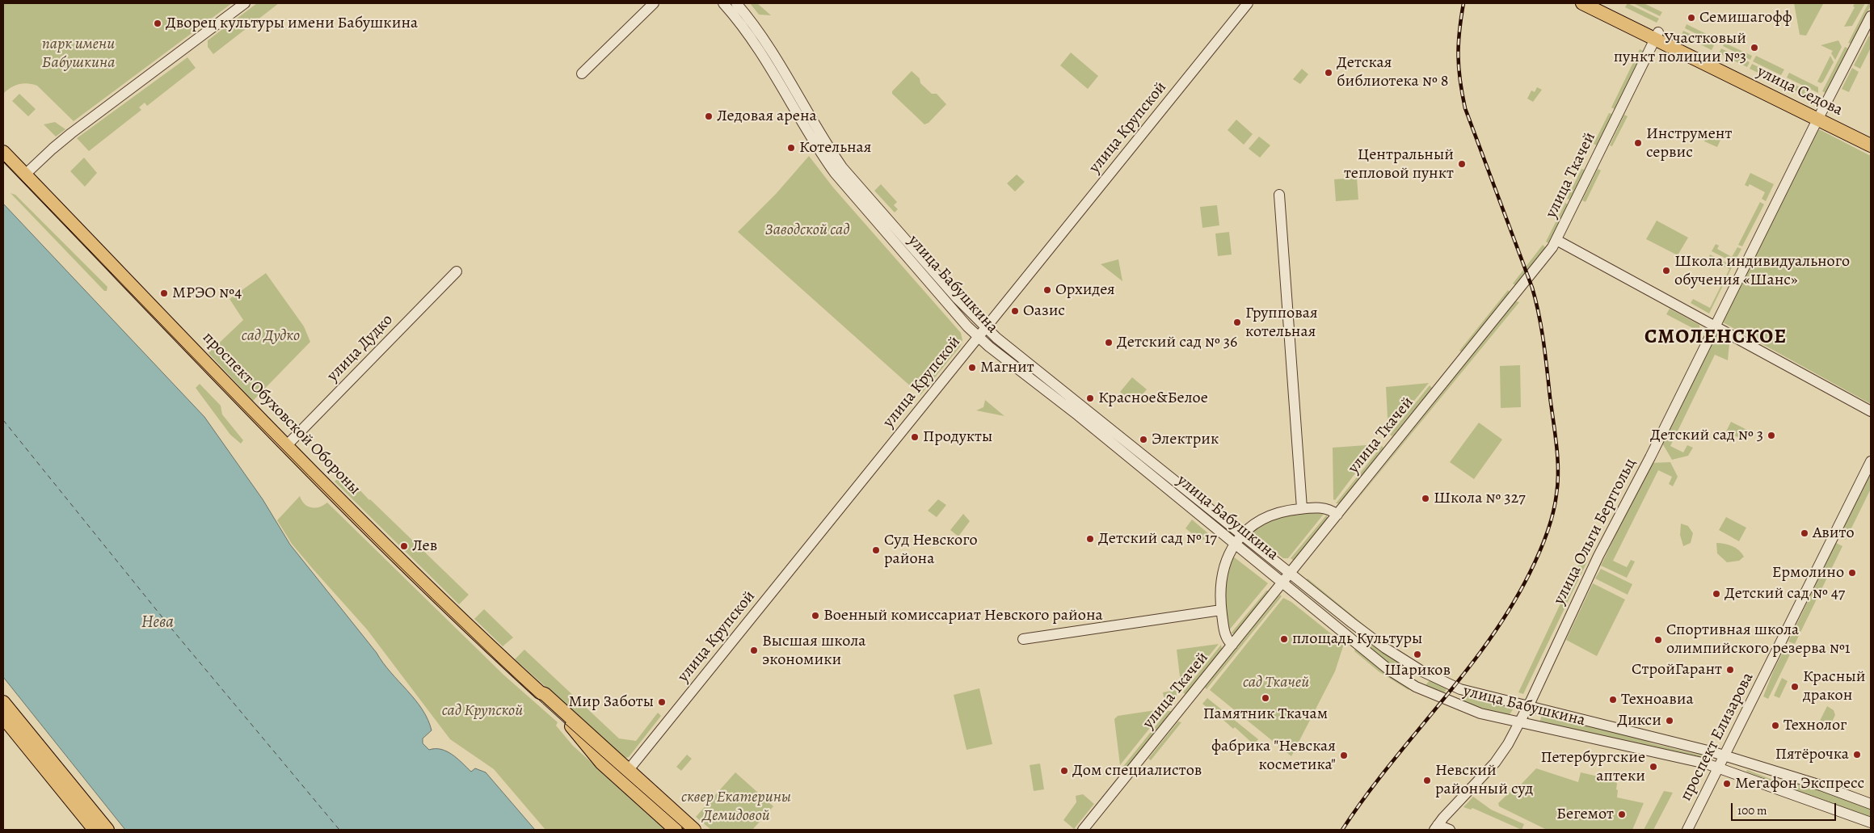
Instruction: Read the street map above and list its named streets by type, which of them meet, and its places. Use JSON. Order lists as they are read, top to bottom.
{
  "streets": {
    "main road": ["улица Седова", "проспект Обуховской Обороны"],
    "street": [
      "улица Крупской",
      "улица Ткачей",
      "улица Бабушкина",
      "улица Дудко",
      "улица Ольги Берггольц",
      "проспект Елизарова"
    ]
  },
  "crossings": [
    ["улица Седова", "улица Ткачей"],
    ["улица Седова", "улица Ольги Берггольц"],
    ["улица Крупской", "улица Бабушкина"],
    ["улица Крупской", "проспект Обуховской Обороны"],
    ["улица Ткачей", "улица Бабушкина"],
    ["улица Бабушкина", "улица Ольги Берггольц"],
    ["улица Бабушкина", "проспект Елизарова"],
    ["улица Дудко", "проспект Обуховской Обороны"]
  ],
  "districts": ["СМОЛЕНСКОЕ"],
  "water": ["Нева"],
  "parks": [
    "парк имени Бабушкина",
    "Заводской сад",
    "сад Дудко",
    "сад Ткачей",
    "сад Крупской",
    "сквер Екатерины Демидовой"
  ],
  "places": [
    "Семишагофф",
    "Дворец культуры имени Бабушкина",
    "Участковый пункт полиции №3",
    "Детская библиотека № 8",
    "Ледовая арена",
    "Инструмент сервис",
    "Котельная",
    "Центральный тепловой пункт",
    "Школа индивидуального обучения «Шанс»",
    "Орхидея",
    "МРЭО №4",
    "Оазис",
    "Групповая котельная",
    "Детский сад № 36",
    "Магнит",
    "Красное&Белое",
    "Детский сад № 3",
    "Продукты",
    "Электрик",
    "Школа № 327",
    "Авито",
    "Детский сад № 17",
    "Лев",
    "Суд Невского района",
    "Ермолино",
    "Детский сад № 47",
    "Военный комиссариат Невского района",
    "площадь Культуры",
    "Спортивная школа олимпийского резерва №1",
    "Высшая школа экономики",
    "Шариков",
    "СтройГарант",
    "Красный дракон",
    "Памятник Ткачам",
    "Техноавиа",
    "Мир Заботы",
    "Дикси",
    "Технолог",
    "Пятёрочка",
    "фабрика \"Невская косметика\"",
    "Петербургские аптеки",
    "Дом специалистов",
    "Невский районный суд",
    "Мегафон Экспресс",
    "Бегемот"
  ],
  "scale_bar": "100 m"
}
